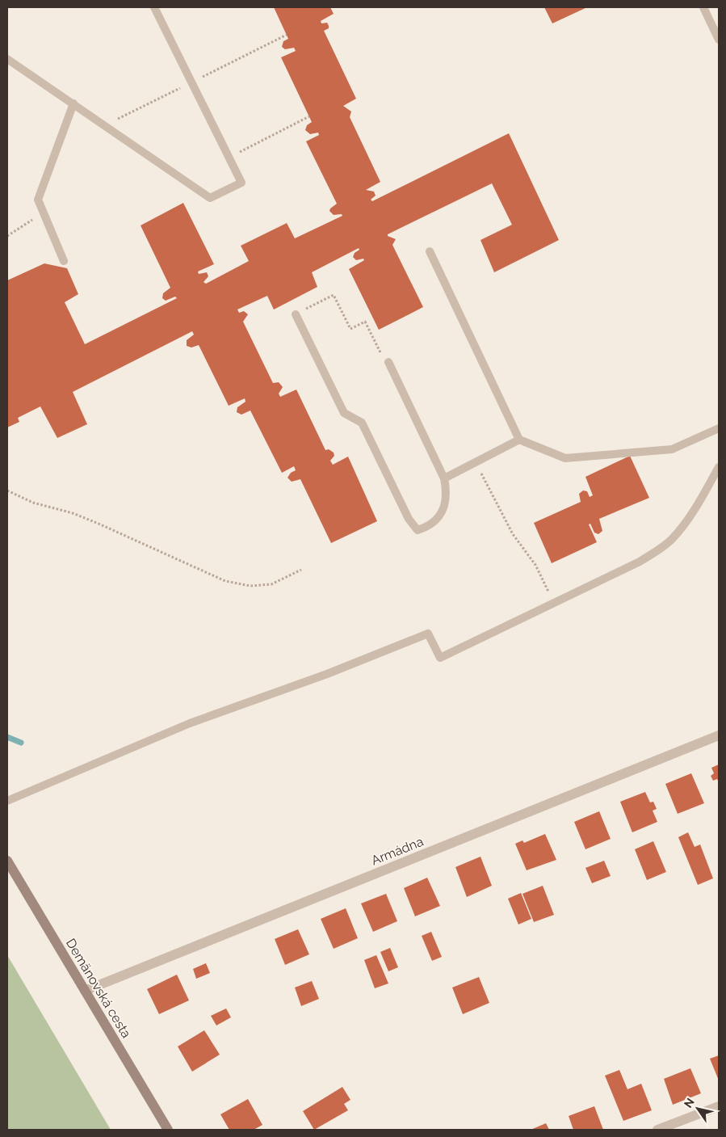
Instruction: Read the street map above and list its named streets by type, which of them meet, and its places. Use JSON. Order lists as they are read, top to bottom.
{
  "streets": {
    "main road": ["Demänovská cesta"],
    "street": ["Armádna"]
  },
  "crossings": [
    ["Armádna", "Demänovská cesta"]
  ],
  "north": "top left"
}
